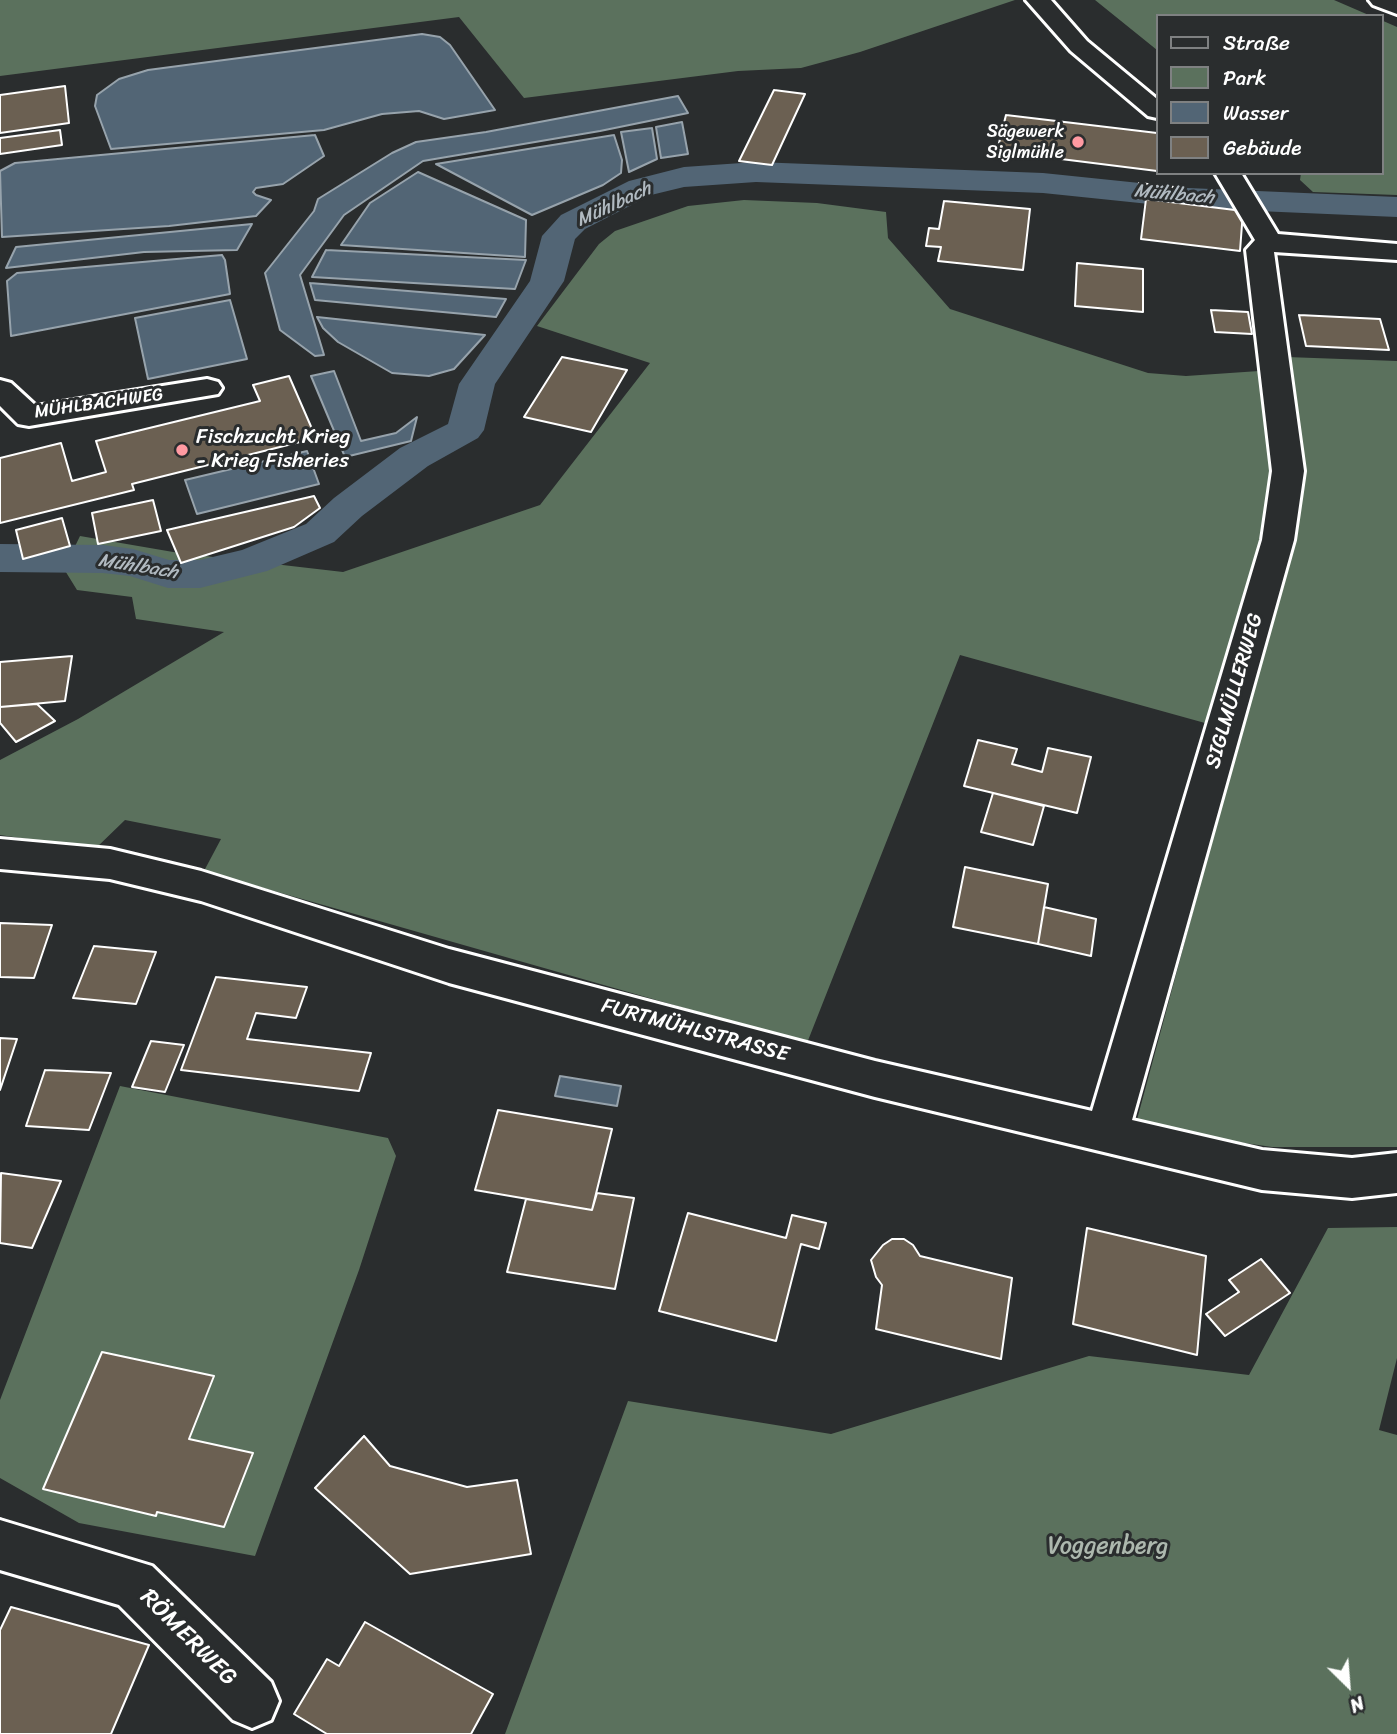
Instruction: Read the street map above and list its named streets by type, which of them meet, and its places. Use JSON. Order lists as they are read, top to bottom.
{
  "streets": {
    "street": [
      "MÜHLBACHWEG",
      "SIGLMÜLLERWEG",
      "FURTMÜHLSTRASSE",
      "RÖMERWEG"
    ]
  },
  "crossings": [
    ["SIGLMÜLLERWEG", "FURTMÜHLSTRASSE"]
  ],
  "water": ["Mühlbach"],
  "parks": ["Voggenberg"],
  "places": ["Sägewerk Siglmühle", "Fischzucht Krieg - Krieg Fisheries"],
  "legend": [
    "Straße",
    "Park",
    "Wasser",
    "Gebäude"
  ],
  "north": "bottom right"
}
